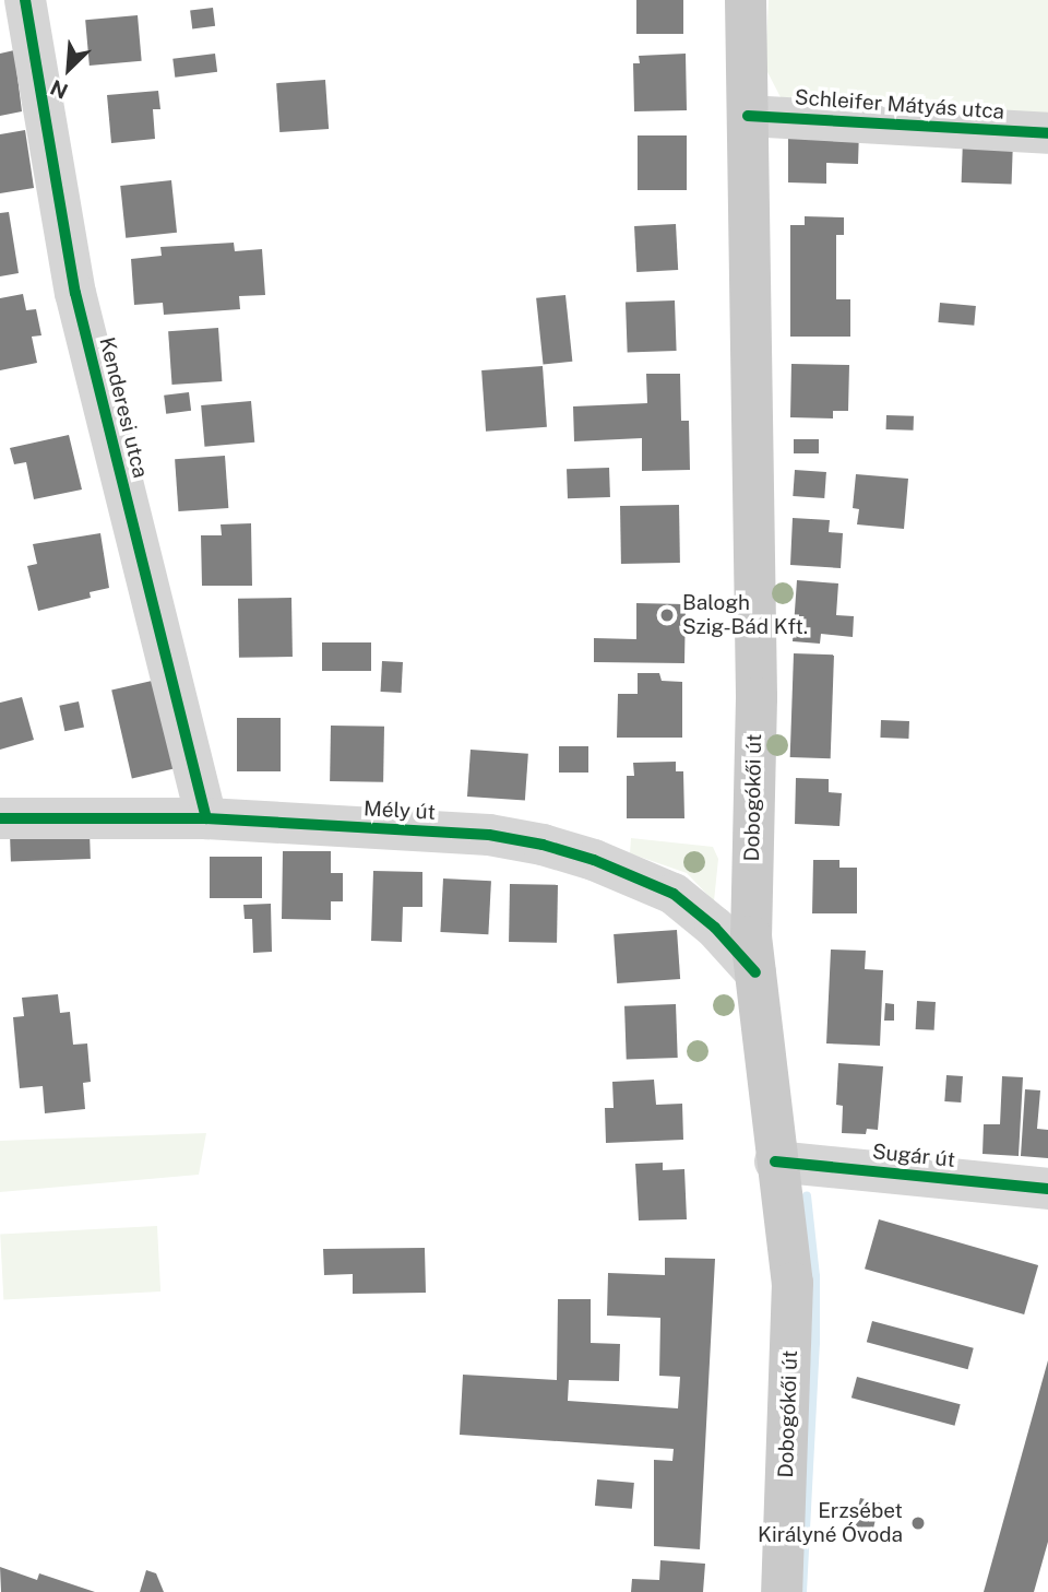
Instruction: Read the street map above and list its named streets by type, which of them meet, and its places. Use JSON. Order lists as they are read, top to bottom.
{
  "streets": {
    "main road": ["Dobogókői út"],
    "street": [
      "Schleifer Mátyás utca",
      "Kenderesi utca",
      "Mély út",
      "Sugár út"
    ]
  },
  "crossings": [
    ["Schleifer Mátyás utca", "Dobogókői út"],
    ["Kenderesi utca", "Mély út"],
    ["Dobogókői út", "Mély út"],
    ["Dobogókői út", "Sugár út"]
  ],
  "places": ["Balogh Szig-Bád Kft.", "Erzsébet Királyné Óvoda"],
  "north": "bottom left"
}
